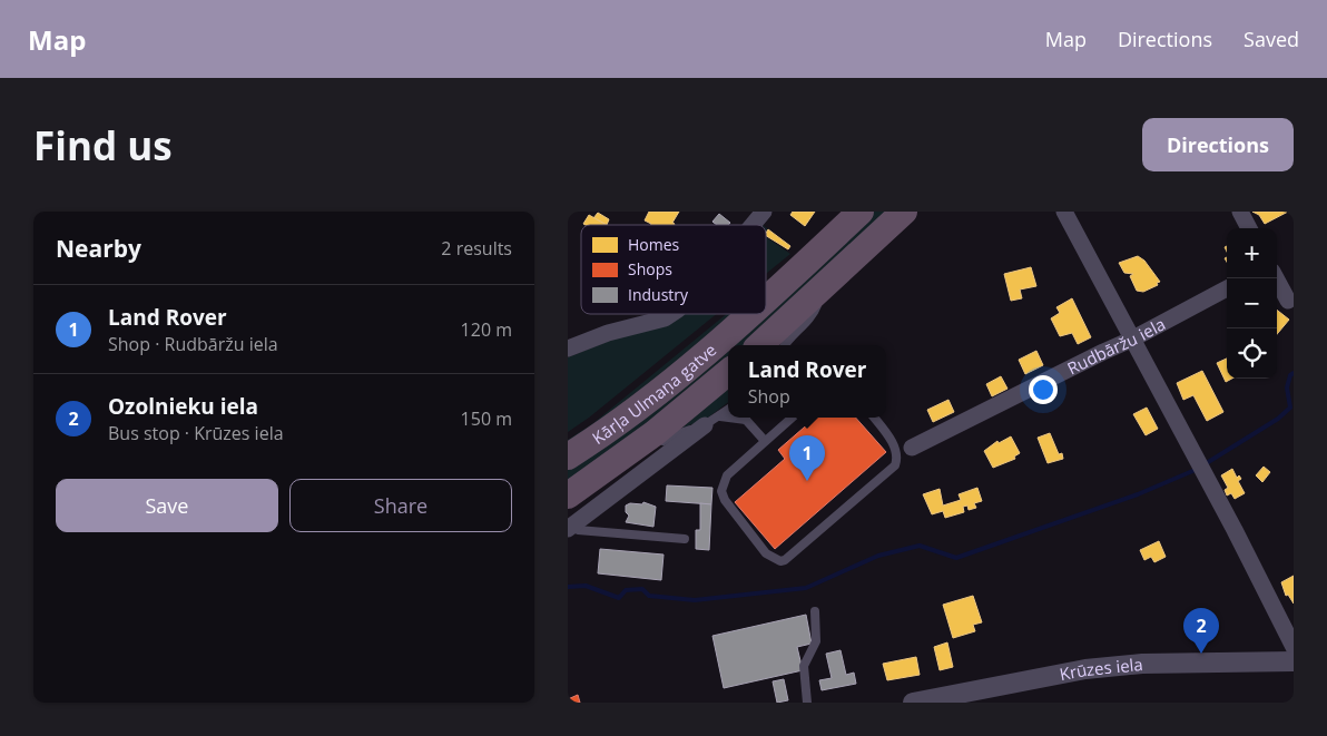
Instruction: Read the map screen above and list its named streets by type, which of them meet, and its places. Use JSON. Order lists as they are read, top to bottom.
{
  "streets": {
    "highway": ["Kārļa Ulmaņa gatve"],
    "street": ["Rudbāržu iela", "Krūzes iela"]
  },
  "legend": ["Homes", "Shops", "Industry"],
  "page": {
    "header": "Map",
    "nav": ["Map", "Directions", "Saved"],
    "buttons": [
      "Directions",
      ["Save", "Share"]
    ],
    "title": "Find us",
    "heading": ["Nearby", "2 results"],
    "map_buttons": ["+", "−"],
    "list": [
      {
        "mark": "1",
        "name": "Land Rover",
        "note": "Shop · Rudbāržu iela",
        "value": "120 m"
      },
      {
        "mark": "2",
        "name": "Ozolnieku iela",
        "note": "Bus stop · Krūzes iela",
        "value": "150 m"
      }
    ],
    "popup": ["Land Rover", "Shop"],
    "pins": ["1", "2"]
  }
}
